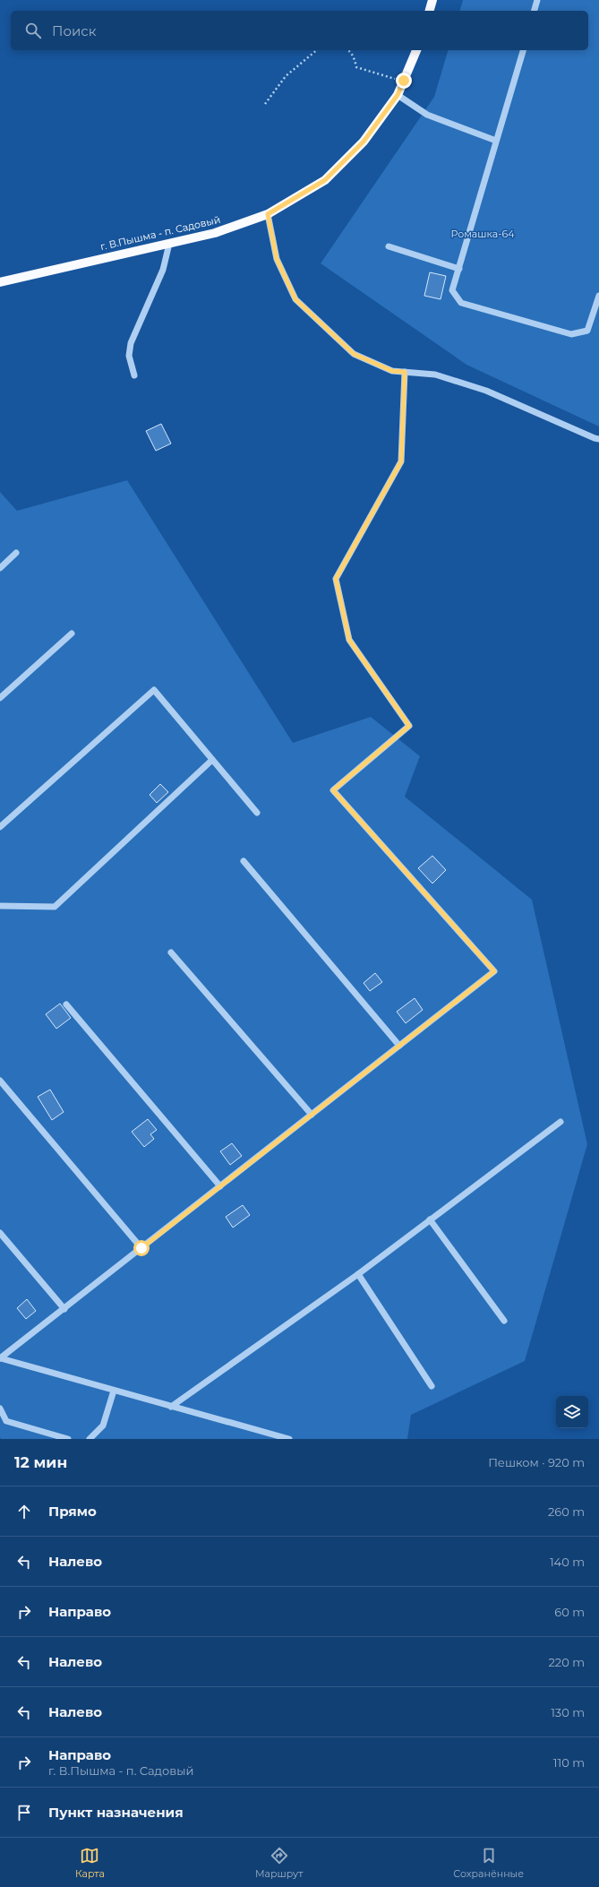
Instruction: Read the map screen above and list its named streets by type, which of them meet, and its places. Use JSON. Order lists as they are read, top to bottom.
{
  "streets": {
    "main road": ["г. В.Пышма - п. Садовый"]
  },
  "parks": ["Ромашка-64"],
  "page": {
    "search": "Поиск",
    "heading": ["12 мин", "Пешком · 920 m"],
    "list": [
      ["Прямо", "260 m"],
      ["Налево", "140 m"],
      ["Направо", "60 m"],
      ["Налево", "220 m"],
      ["Налево", "130 m"],
      ["Направо", "г. В.Пышма - п. Садовый", "110 m"],
      "Пункт назначения"
    ],
    "nav": ["Карта", "Маршрут", "Сохранённые"]
  }
}
